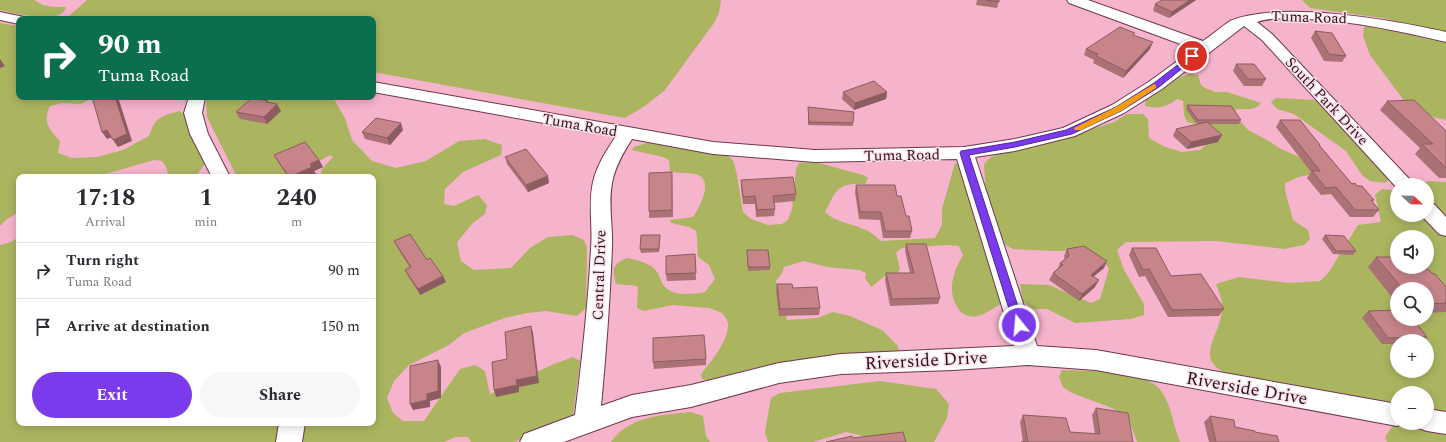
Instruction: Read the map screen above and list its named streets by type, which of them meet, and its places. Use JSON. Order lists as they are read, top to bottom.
{
  "streets": {
    "street": [
      "Tuma Road",
      "South Park Drive",
      "Central Drive",
      "Riverside Drive"
    ]
  },
  "crossings": [
    ["Tuma Road", "South Park Drive"],
    ["Tuma Road", "Central Drive"],
    ["Central Drive", "Riverside Drive"]
  ],
  "north": "right",
  "page": {
    "turn": ["90 m", "Tuma Road"],
    "eta": [
      "17:18",
      "Arrival",
      "1",
      "min",
      "240",
      "m"
    ],
    "map_buttons": ["+", "−"],
    "list": [
      {
        "name": "Turn right",
        "note": "Tuma Road",
        "value": "90 m"
      },
      {
        "name": "Arrive at destination",
        "value": "150 m"
      }
    ],
    "buttons": ["Exit", "Share"]
  }
}
